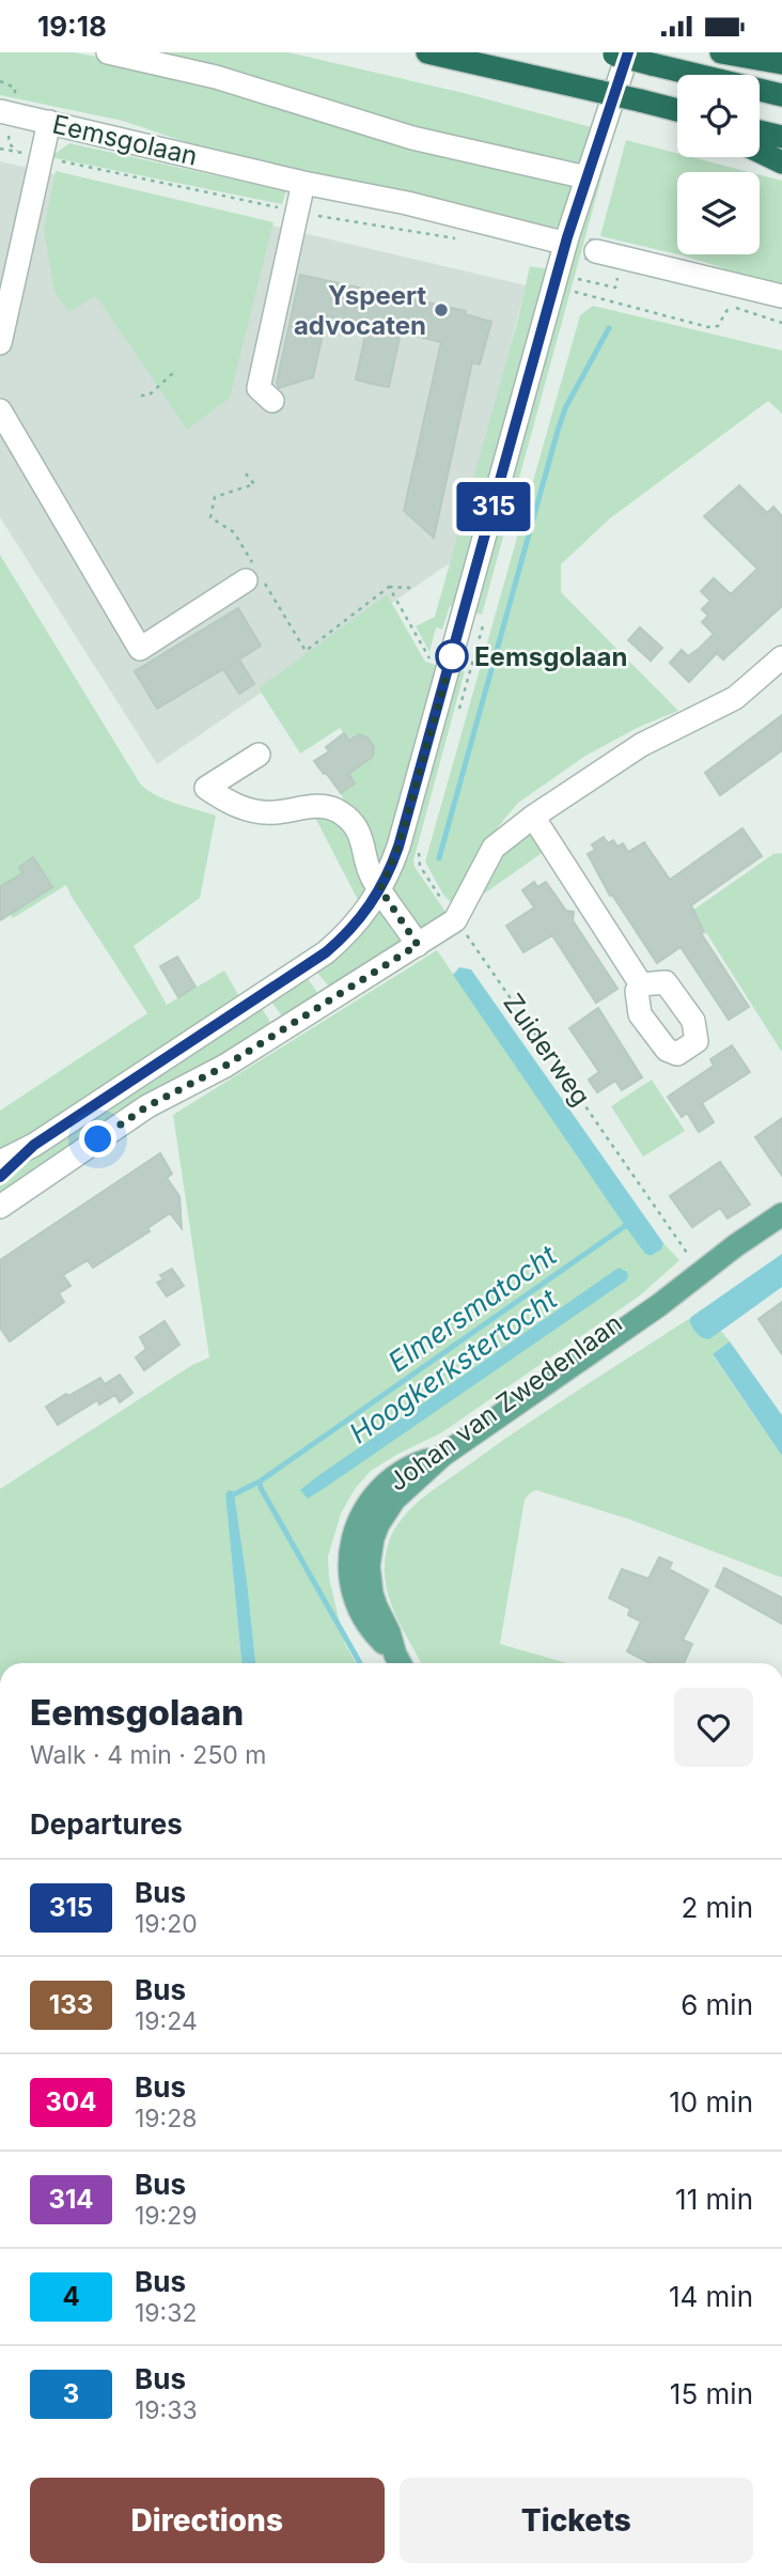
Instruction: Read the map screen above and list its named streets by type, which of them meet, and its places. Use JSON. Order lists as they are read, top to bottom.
{
  "streets": {
    "main road": ["Johan van Zwedenlaan"],
    "street": ["Eemsgolaan"],
    "path": ["Zuiderweg"]
  },
  "crossings": [
    ["Zuiderweg", "Johan van Zwedenlaan"]
  ],
  "water": ["Elmersmatocht", "Hoogkerkstertocht"],
  "places": ["Yspeert advocaten", "Eemsgolaan"],
  "lines": ["bus line 315"],
  "page": {
    "status": "19:18",
    "on_map": "315",
    "heading": [
      ["Eemsgolaan", "Walk · 4 min · 250 m"],
      "Departures"
    ],
    "list": [
      {
        "mark": "315",
        "name": "Bus",
        "note": "19:20",
        "value": "2 min"
      },
      {
        "mark": "133",
        "name": "Bus",
        "note": "19:24",
        "value": "6 min"
      },
      {
        "mark": "304",
        "name": "Bus",
        "note": "19:28",
        "value": "10 min"
      },
      {
        "mark": "314",
        "name": "Bus",
        "note": "19:29",
        "value": "11 min"
      },
      {
        "mark": "4",
        "name": "Bus",
        "note": "19:32",
        "value": "14 min"
      },
      {
        "mark": "3",
        "name": "Bus",
        "note": "19:33",
        "value": "15 min"
      }
    ],
    "buttons": ["Directions", "Tickets"]
  }
}
